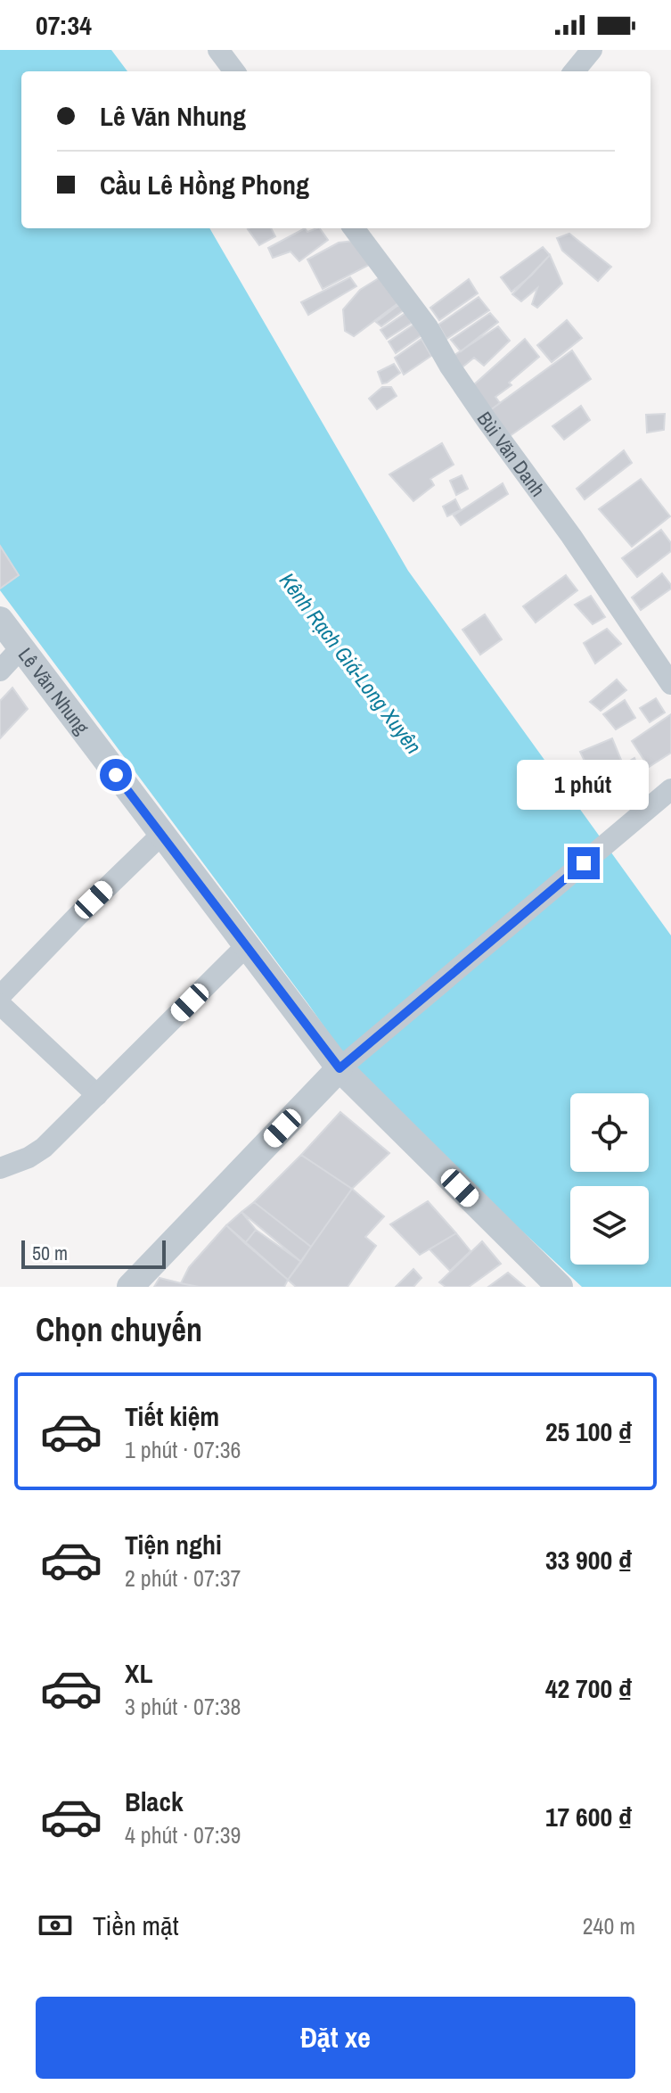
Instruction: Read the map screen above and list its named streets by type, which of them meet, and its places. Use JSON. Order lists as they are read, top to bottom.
{
  "streets": {
    "street": ["Bùi Văn Danh", "Lê Văn Nhung"]
  },
  "water": ["Kênh Rạch Giá-Long Xuyên"],
  "scale_bar": "50 m",
  "page": {
    "status": "07:34",
    "banner": ["Lê Văn Nhung", "Cầu Lê Hồng Phong"],
    "bubble": "1 phút",
    "scale": "50 m",
    "heading": "Chọn chuyến",
    "list": [
      {
        "name": "Tiết kiệm",
        "note": "1 phút · 07:36",
        "value": "25 100 ₫"
      },
      {
        "name": "Tiện nghi",
        "note": "2 phút · 07:37",
        "value": "33 900 ₫"
      },
      {
        "name": "XL",
        "note": "3 phút · 07:38",
        "value": "42 700 ₫"
      },
      {
        "name": "Black",
        "note": "4 phút · 07:39",
        "value": "17 600 ₫"
      }
    ],
    "pay": ["Tiền mặt", "240 m"],
    "buttons": "Đặt xe"
  }
}
